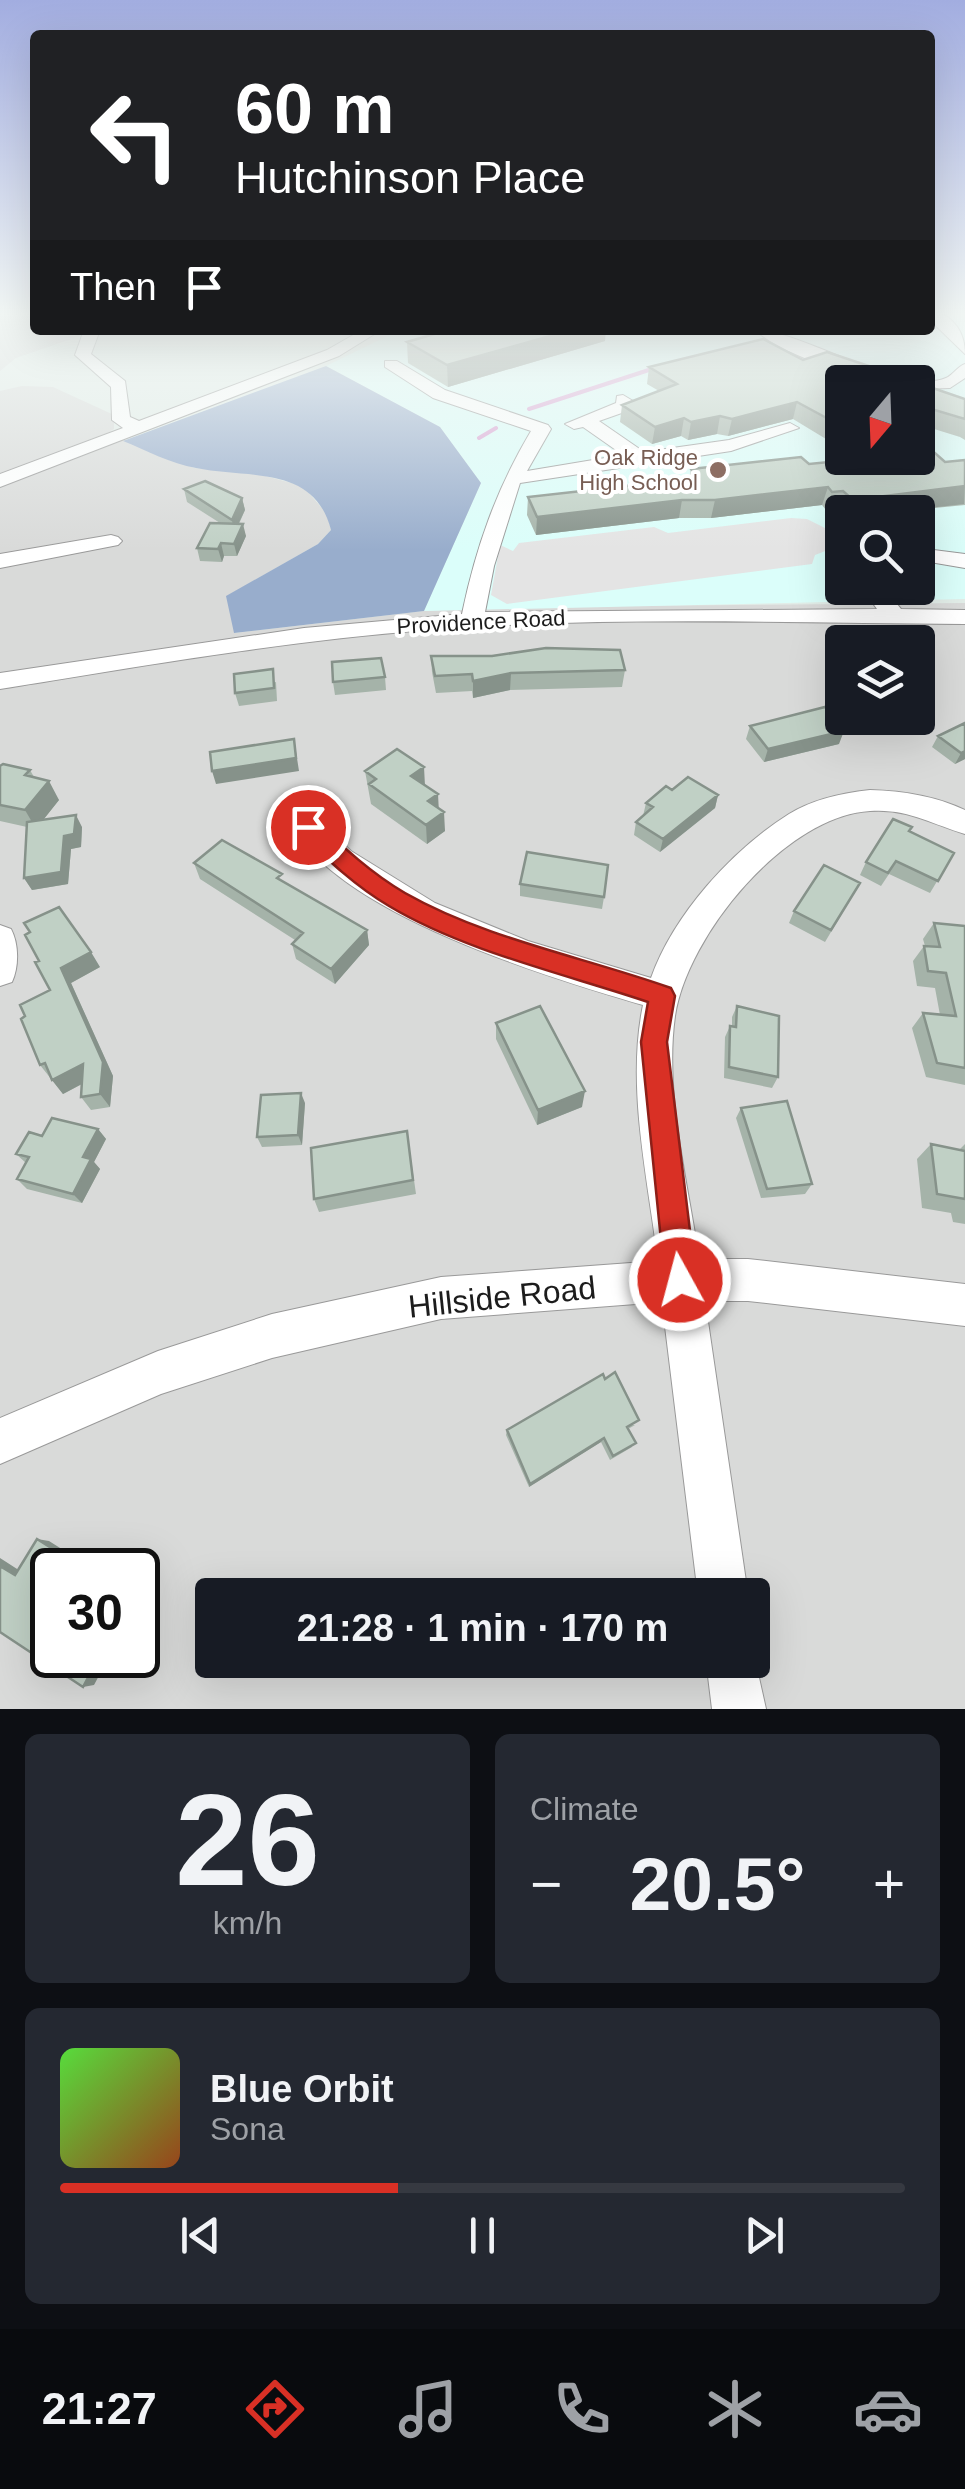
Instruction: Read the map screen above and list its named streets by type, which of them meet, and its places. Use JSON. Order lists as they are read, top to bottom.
{
  "streets": {
    "street": ["Providence Road", "Hillside Road"]
  },
  "places": ["Oak Ridge High School"],
  "north": "bottom",
  "page": {
    "turn": ["60 m", "Hutchinson Place"],
    "then": "Then",
    "limit": "30",
    "trip": "21:28 · 1 min · 170 m",
    "tile": [
      ["26", "km/h"],
      "Climate"
    ],
    "heat": ["−", "20.5°", "+"],
    "song": ["Blue Orbit", "Sona"],
    "tabs": "21:27"
  }
}
